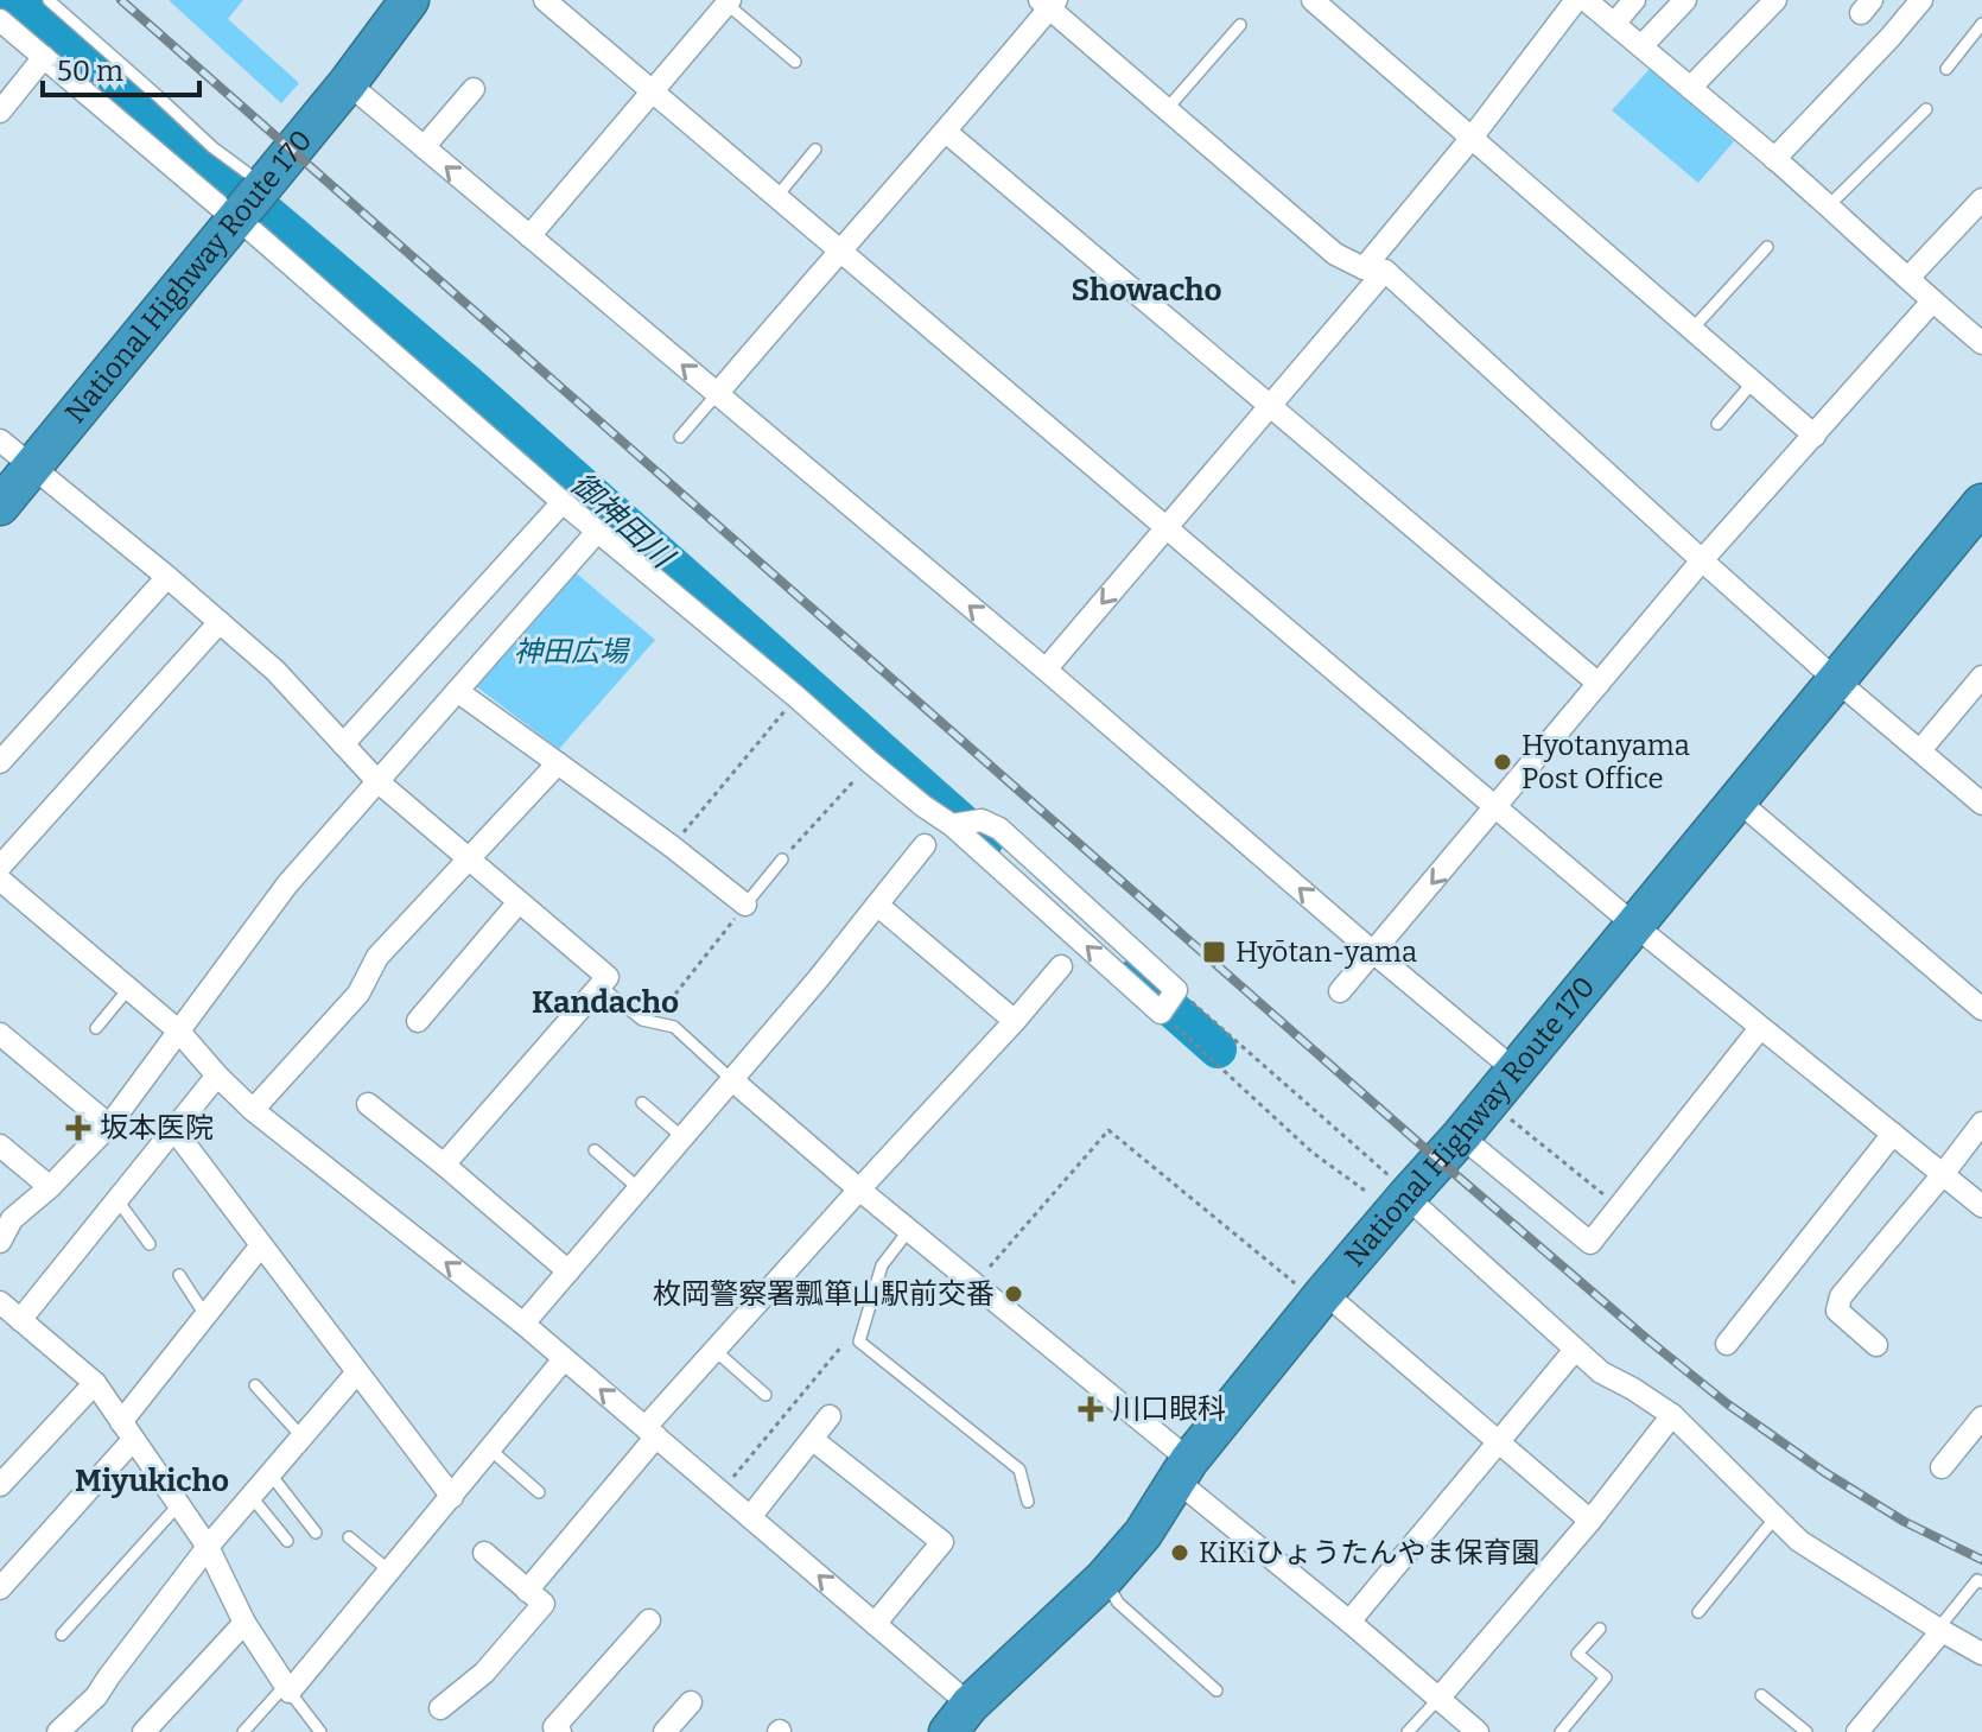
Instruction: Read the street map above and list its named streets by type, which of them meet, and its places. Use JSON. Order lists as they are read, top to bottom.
{
  "streets": {
    "highway": ["National Highway Route 170"]
  },
  "districts": ["Showacho", "Kandacho", "Miyukicho"],
  "water": ["御神田川"],
  "parks": ["神田広場"],
  "places": {
    "other": ["Hyotanyama Post Office", "枚岡警察署瓢箪山駅前交番", "KiKiひょうたんやま保育園"],
    "transit": ["Hyōtan-yama"],
    "health": ["坂本医院", "川口眼科"]
  },
  "scale_bar": "50 m"
}
